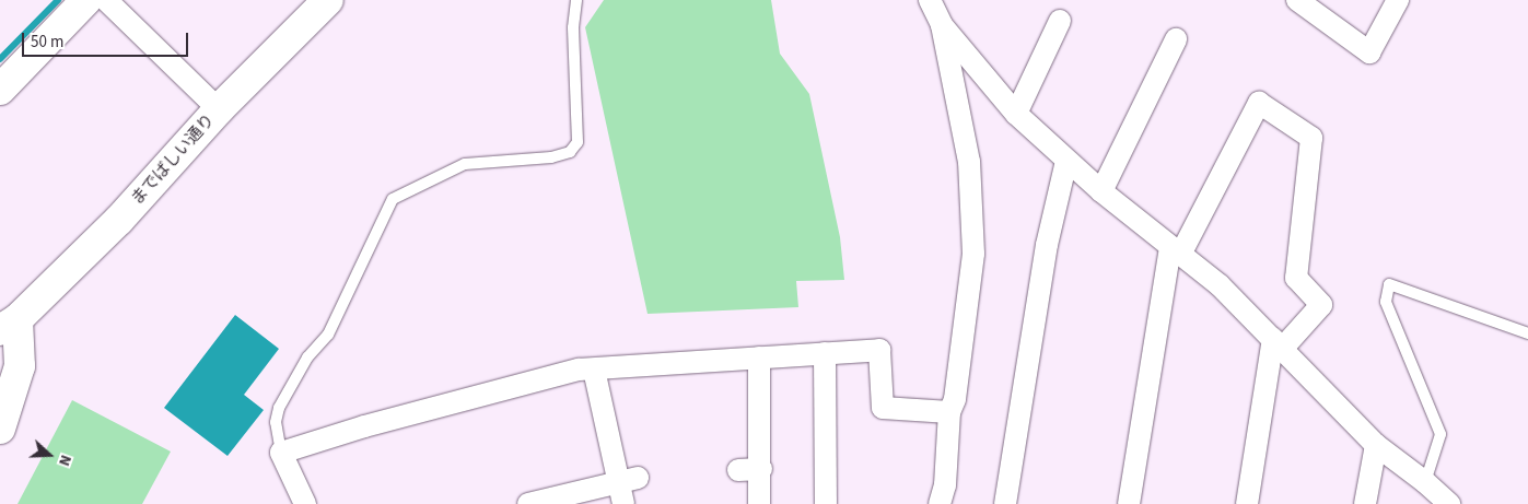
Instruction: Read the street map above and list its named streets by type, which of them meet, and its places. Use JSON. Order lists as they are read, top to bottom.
{
  "streets": {
    "street": ["までばしい通り"]
  },
  "scale_bar": "50 m",
  "north": "right"
}
